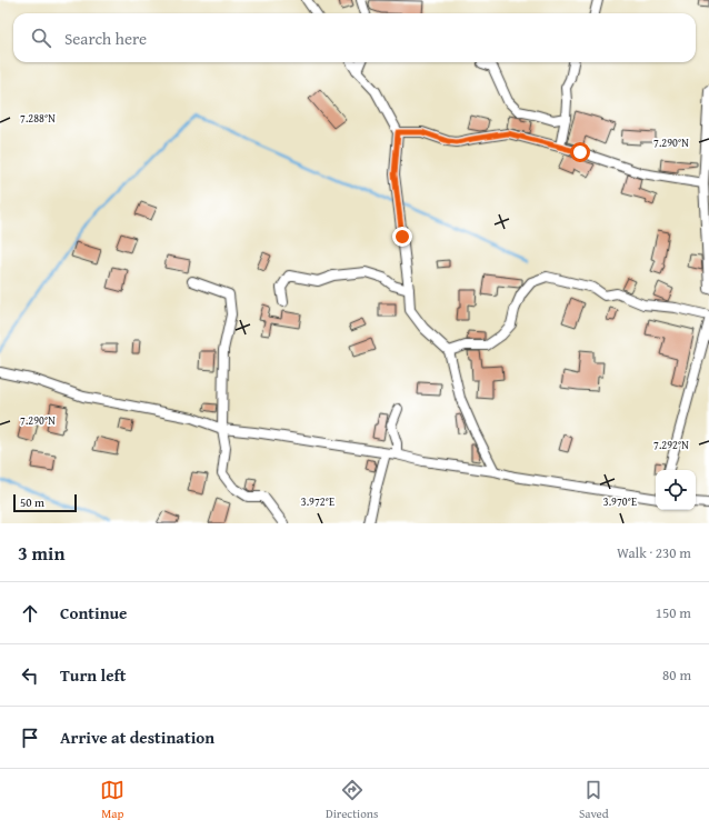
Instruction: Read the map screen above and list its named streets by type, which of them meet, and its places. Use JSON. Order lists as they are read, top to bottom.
{
  "scale_bar": "50 m",
  "page": {
    "search": "Search here",
    "scale": "50 m",
    "heading": ["3 min", "Walk · 230 m"],
    "list": [
      ["Continue", "150 m"],
      ["Turn left", "80 m"],
      "Arrive at destination"
    ],
    "nav": ["Map", "Directions", "Saved"]
  },
  "coordinates": [
    "7.288°N",
    "7.290°N",
    "7.292°N",
    "3.972°E",
    "3.970°E"
  ]
}
